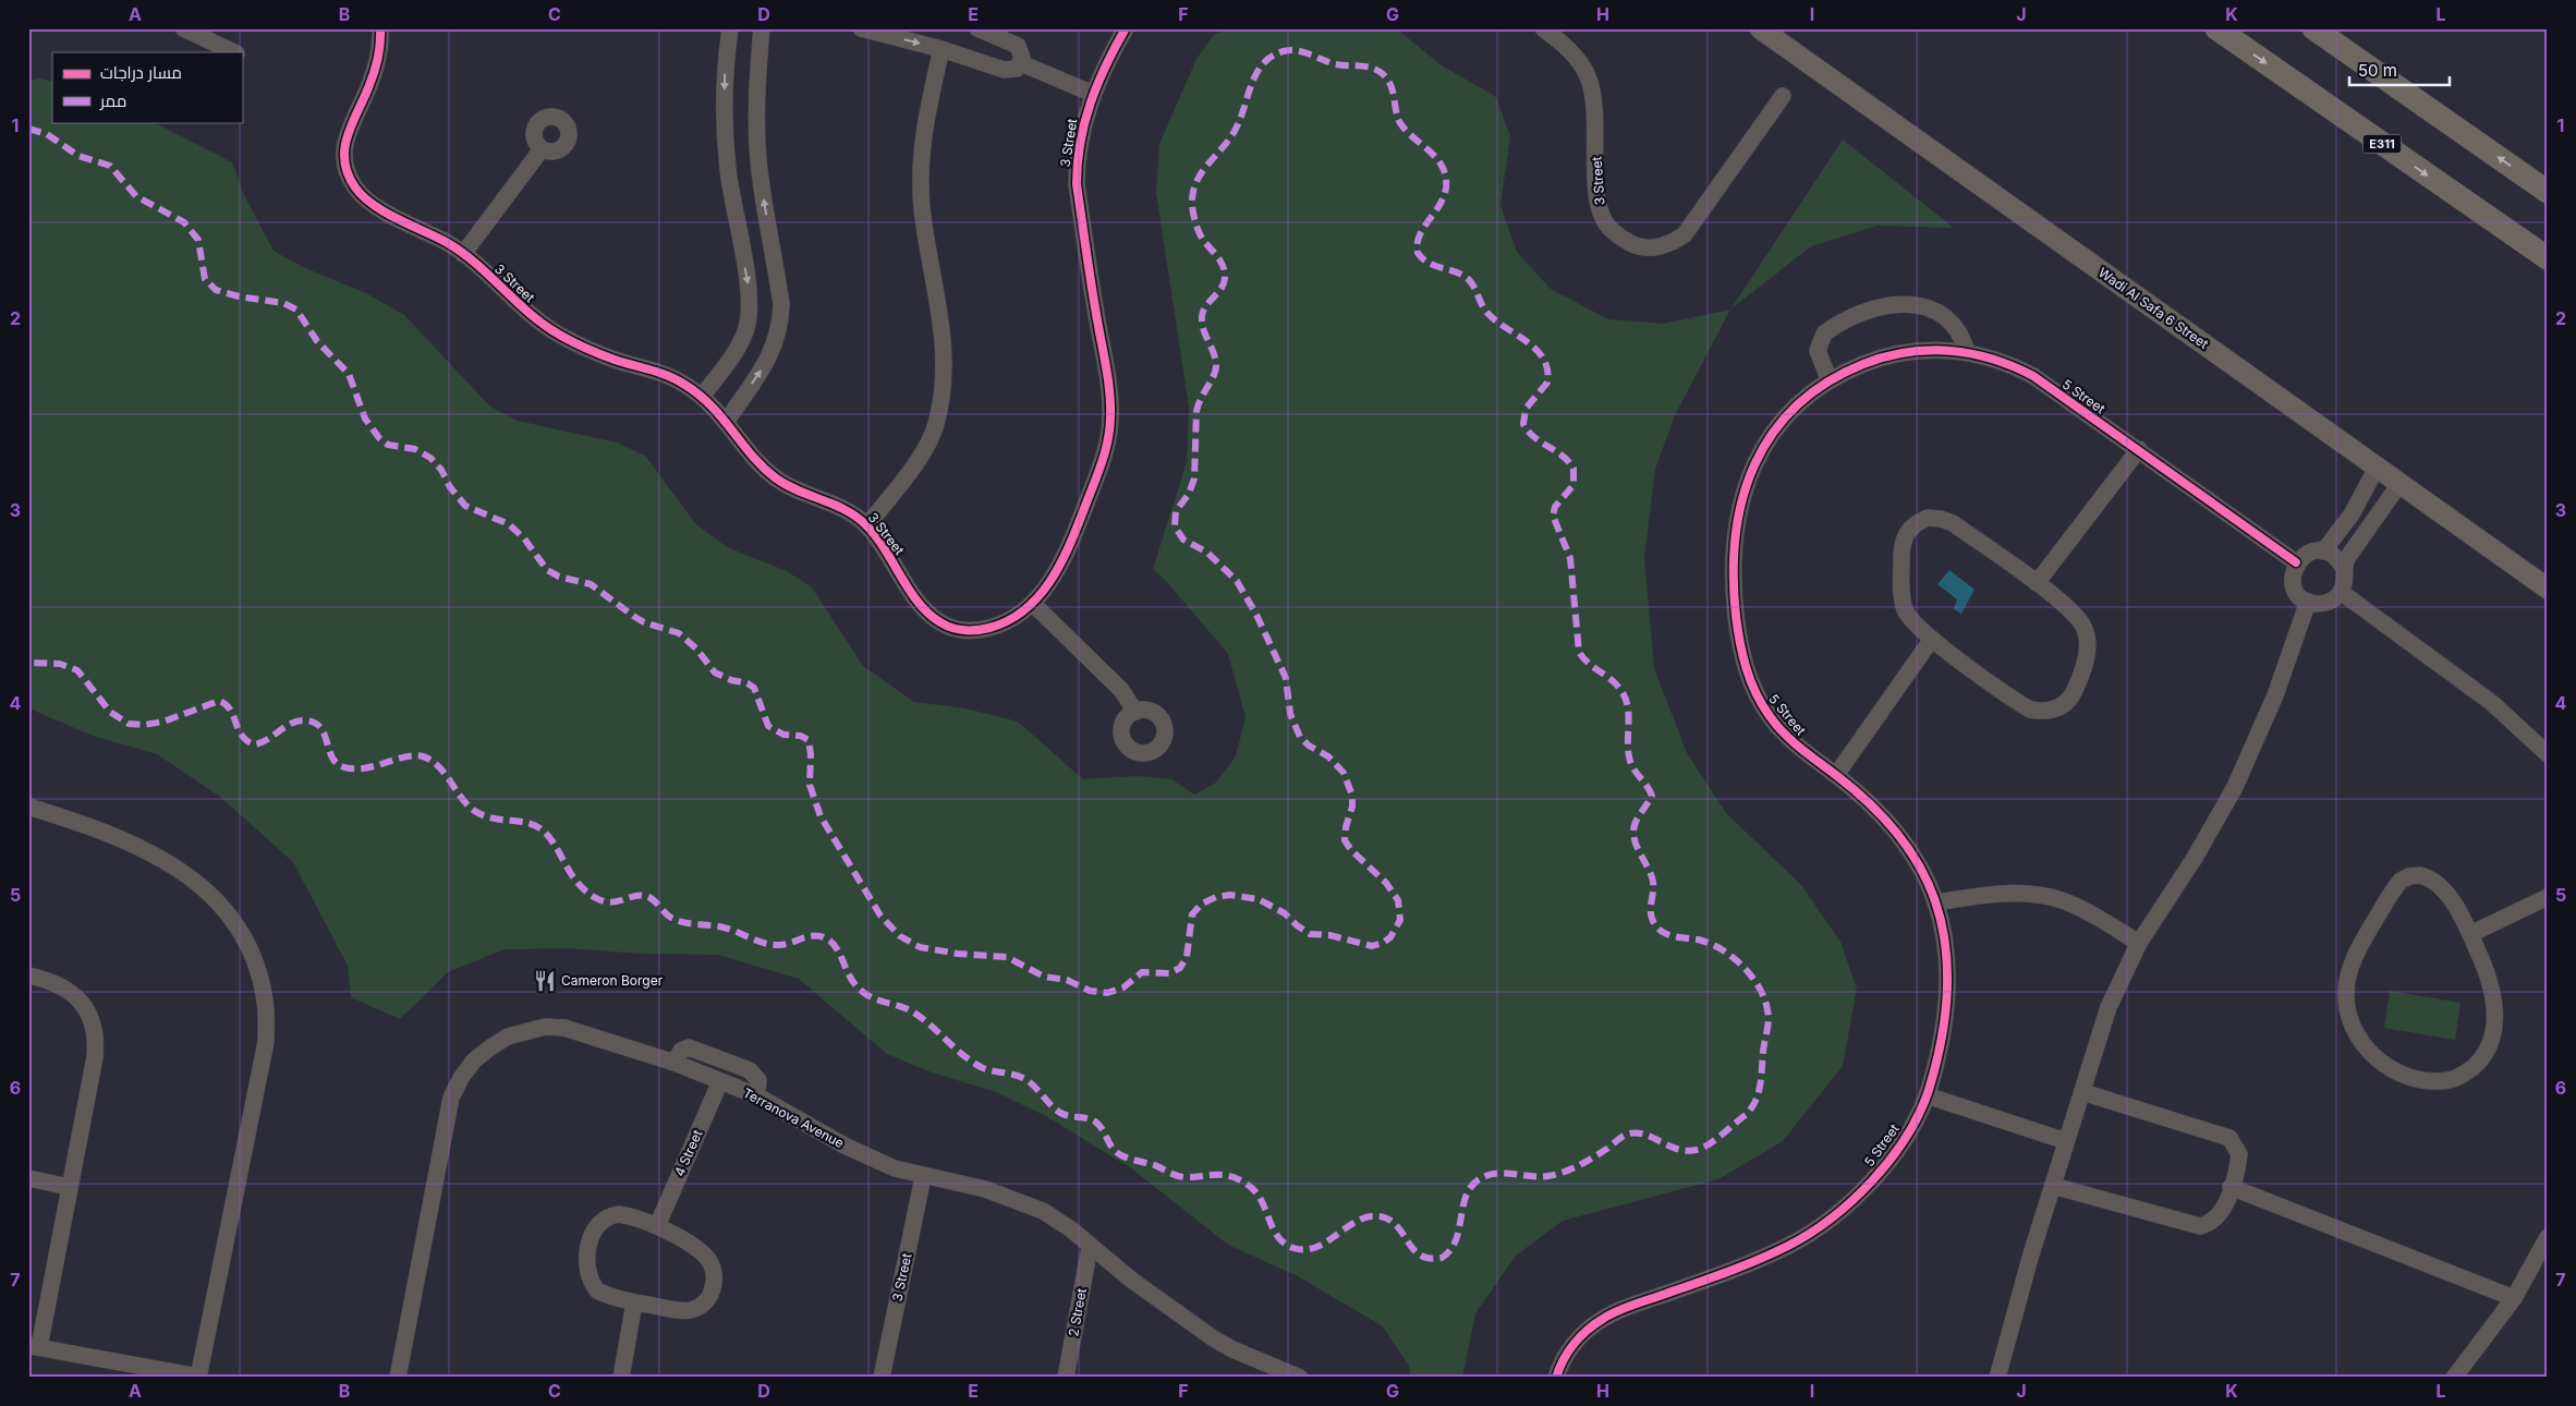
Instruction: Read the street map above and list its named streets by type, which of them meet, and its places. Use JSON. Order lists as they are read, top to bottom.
{
  "streets": {
    "highway": ["E311"],
    "main road": ["Wadi Al Safa 6 Street"],
    "street": [
      "3 Street",
      "5 Street",
      "Terranova Avenue",
      "4 Street",
      "2 Street"
    ]
  },
  "crossings": [
    ["3 Street", "Terranova Avenue"],
    ["Terranova Avenue", "4 Street"],
    ["Terranova Avenue", "2 Street"]
  ],
  "places": {
    "restaurant": ["Cameron Borger"]
  },
  "legend": ["مسار دراجات", "ممر"],
  "scale_bar": "50 m",
  "grid": {
    "columns": [
      "A",
      "B",
      "C",
      "D",
      "E",
      "F",
      "G",
      "H",
      "I",
      "J",
      "K",
      "L"
    ],
    "rows": [
      "1",
      "2",
      "3",
      "4",
      "5",
      "6",
      "7"
    ]
  }
}
